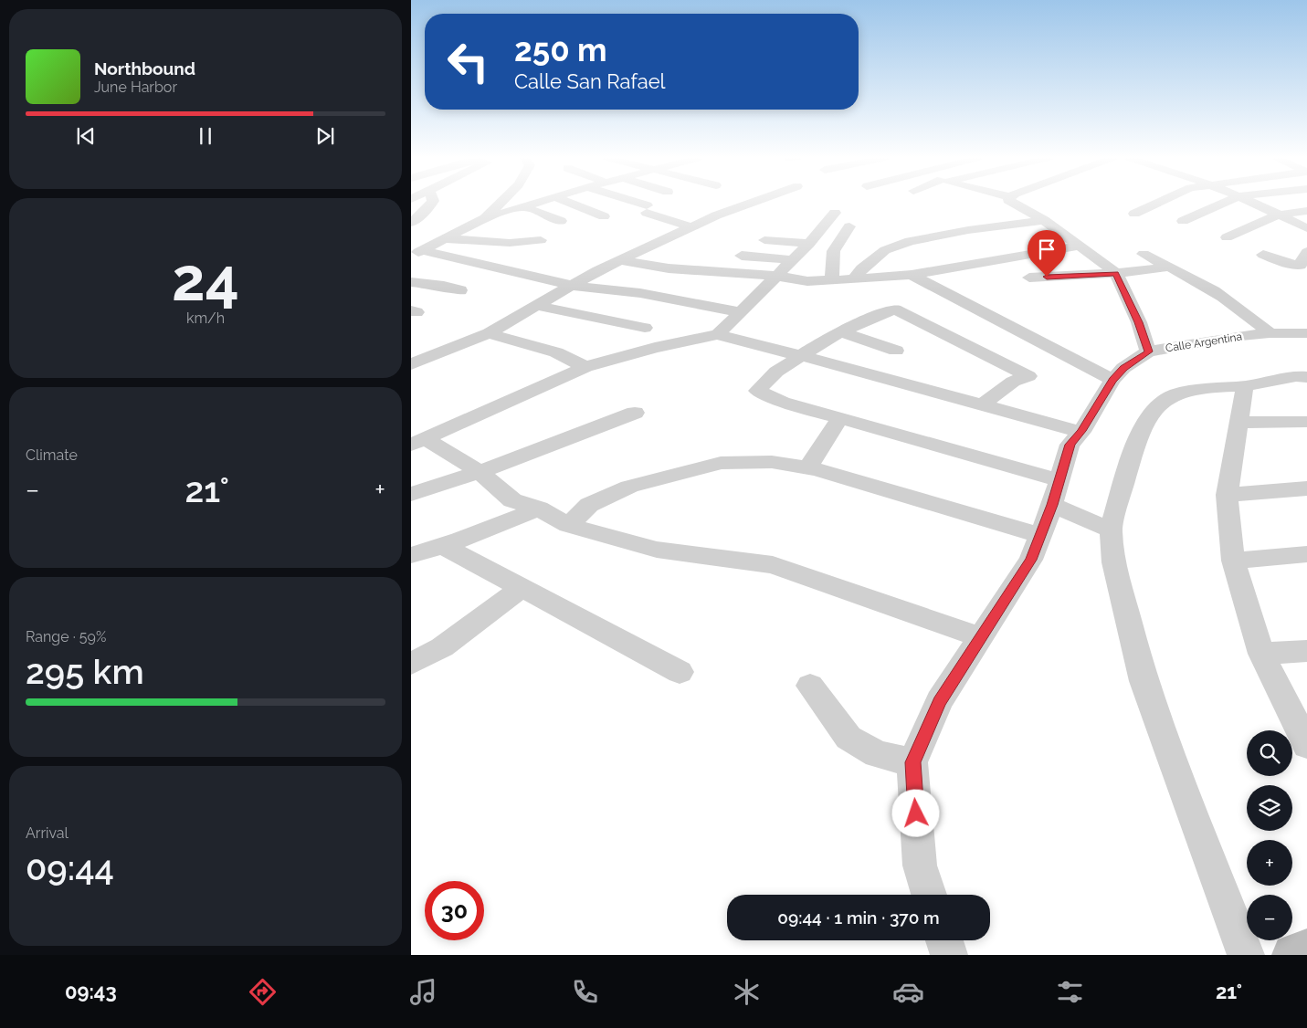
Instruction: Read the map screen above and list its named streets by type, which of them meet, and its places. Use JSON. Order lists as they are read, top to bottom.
{
  "streets": {
    "street": ["Calle Argentina"]
  },
  "page": {
    "turn": ["250 m", "Calle San Rafael"],
    "song": ["Northbound", "June Harbor"],
    "tile": [
      ["24", "km/h"],
      "Climate",
      ["Range · 59%", "295 km"],
      ["Arrival", "09:44"]
    ],
    "heat": ["−", "21°", "+"],
    "map_buttons": ["+", "−"],
    "limit": "30",
    "trip": "09:44 · 1 min · 370 m",
    "tabs": ["09:43", "21°"]
  }
}
